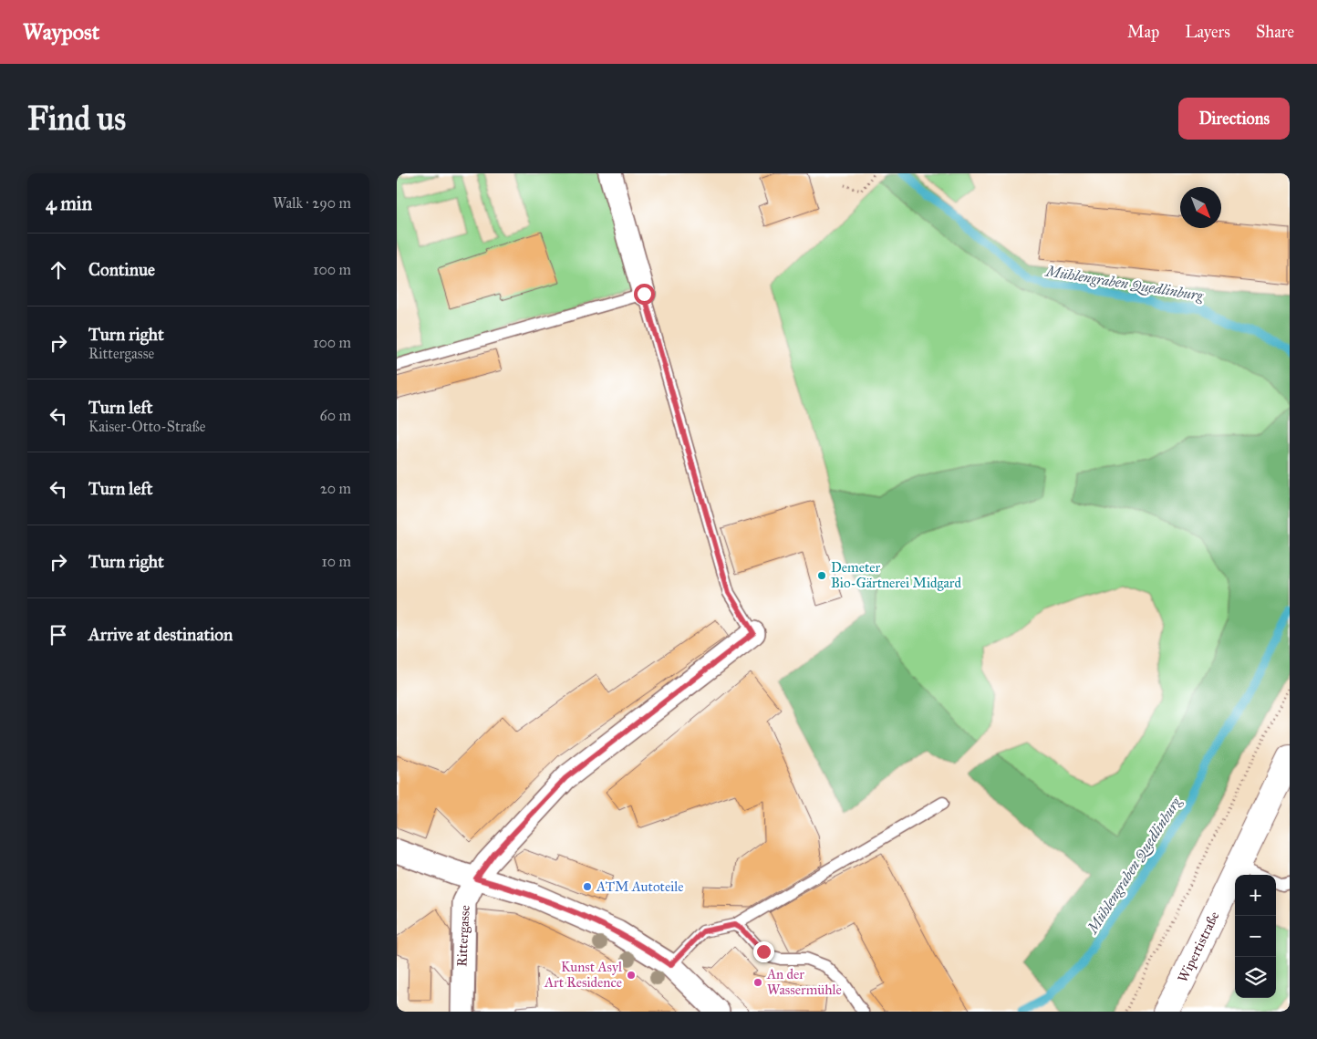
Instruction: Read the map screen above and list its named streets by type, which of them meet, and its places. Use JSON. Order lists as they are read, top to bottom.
{
  "streets": {
    "street": ["Rittergasse", "Wipertistraße"]
  },
  "water": ["Mühlengraben Quedlinburg"],
  "places": [
    "Demeter Bio-Gärtnerei Midgard",
    "ATM Autoteile",
    "Kunst Asyl Art Residence",
    "An der Wassermühle"
  ],
  "north": "bottom right",
  "page": {
    "header": "Waypost",
    "nav": ["Map", "Layers", "Share"],
    "buttons": "Directions",
    "title": "Find us",
    "heading": ["4 min", "Walk · 290 m"],
    "list": [
      ["Continue", "100 m"],
      ["Turn right", "Rittergasse", "100 m"],
      ["Turn left", "Kaiser-Otto-Straße", "60 m"],
      ["Turn left", "20 m"],
      ["Turn right", "10 m"],
      "Arrive at destination"
    ],
    "map_buttons": ["+", "−"]
  }
}
